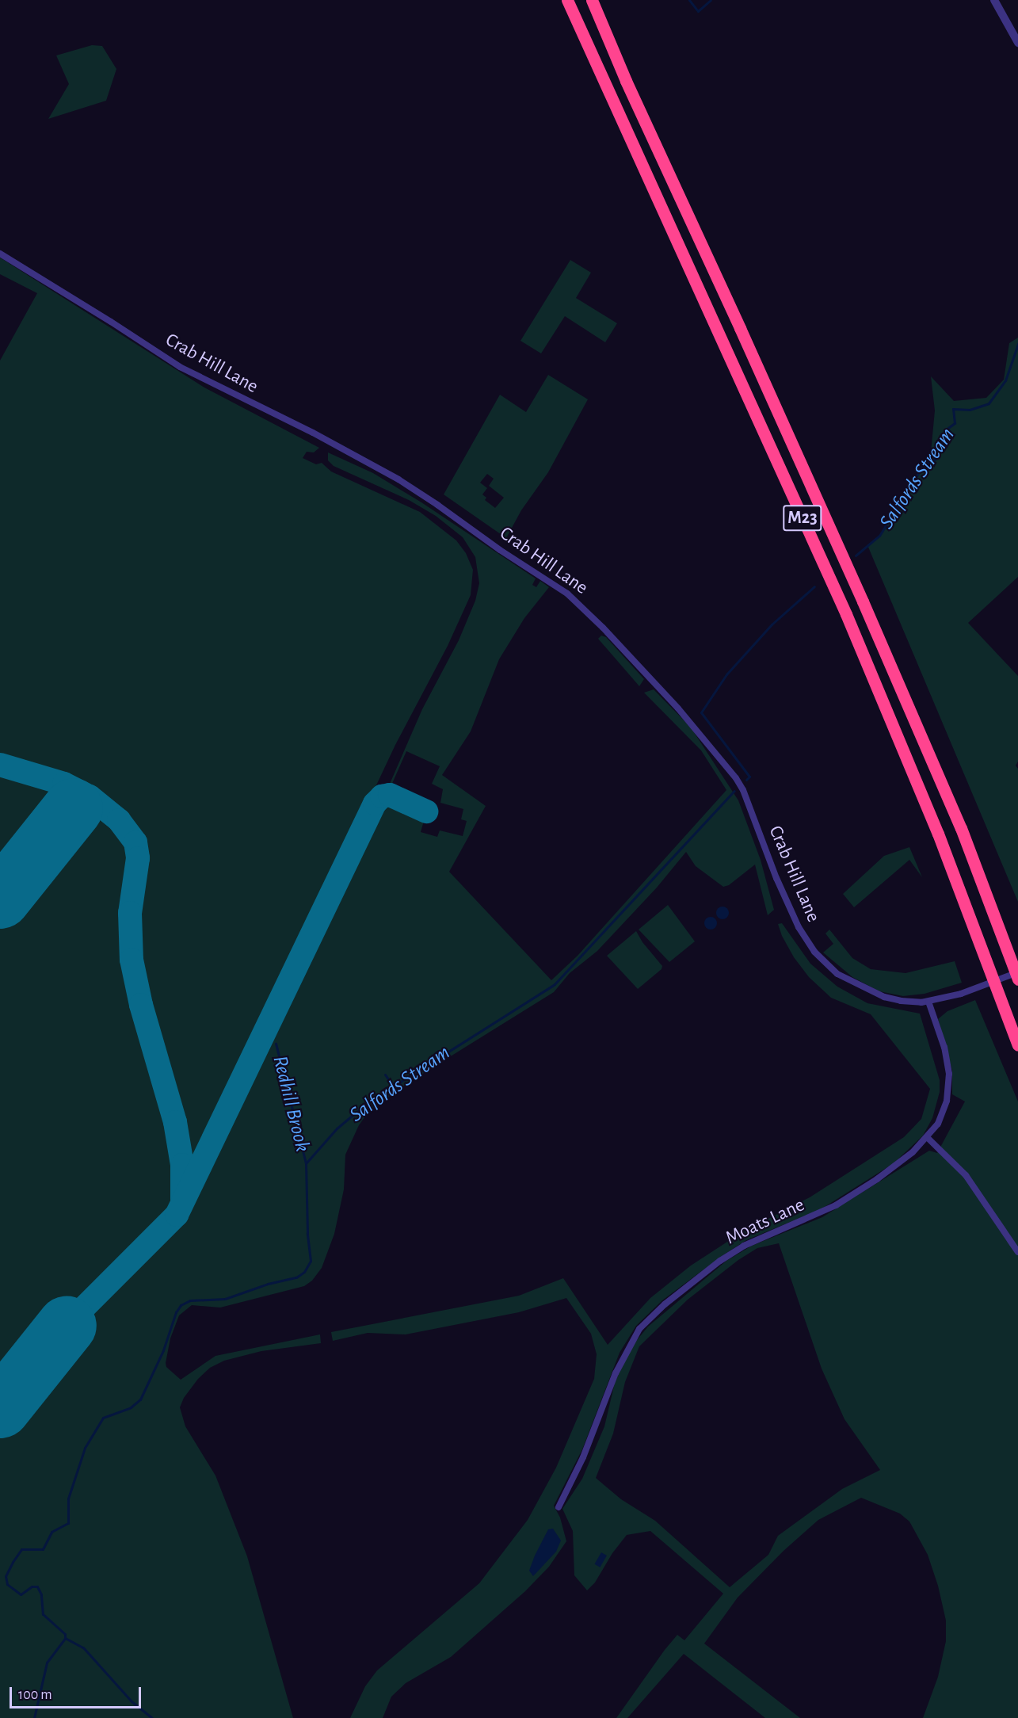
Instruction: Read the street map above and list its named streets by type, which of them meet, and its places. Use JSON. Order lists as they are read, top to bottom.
{
  "streets": {
    "highway": ["M23"],
    "street": ["Crab Hill Lane", "Moats Lane"]
  },
  "crossings": [
    ["Crab Hill Lane", "Moats Lane"]
  ],
  "water": ["Salfords Stream", "Redhill Brook"],
  "scale_bar": "100 m"
}
